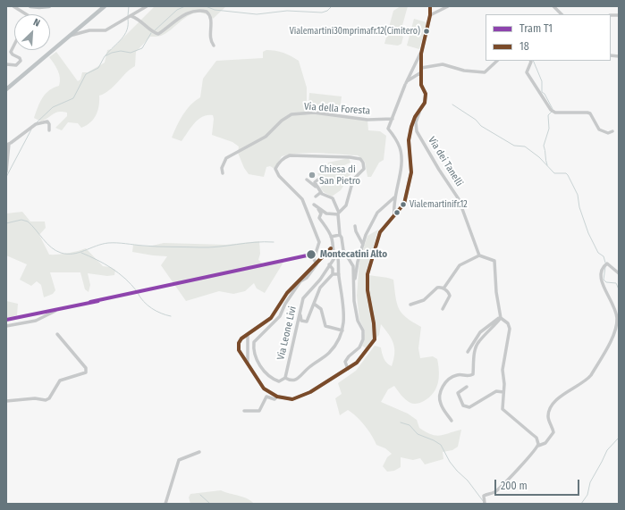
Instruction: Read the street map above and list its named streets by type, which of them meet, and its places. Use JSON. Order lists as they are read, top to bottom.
{
  "streets": {
    "street": ["Via della Foresta", "Via dei Tanelli", "Via Leone Livi"]
  },
  "places": [
    "Vialemartini30mprimafr.12(Cimitero)",
    "Chiesa di San Pietro",
    "Vialemartinifr.12",
    "Montecatini Alto"
  ],
  "lines": ["transit line 18", "tram line T1"],
  "legend": ["Tram T1", "18"],
  "scale_bar": "200 m",
  "north": "top right"
}
